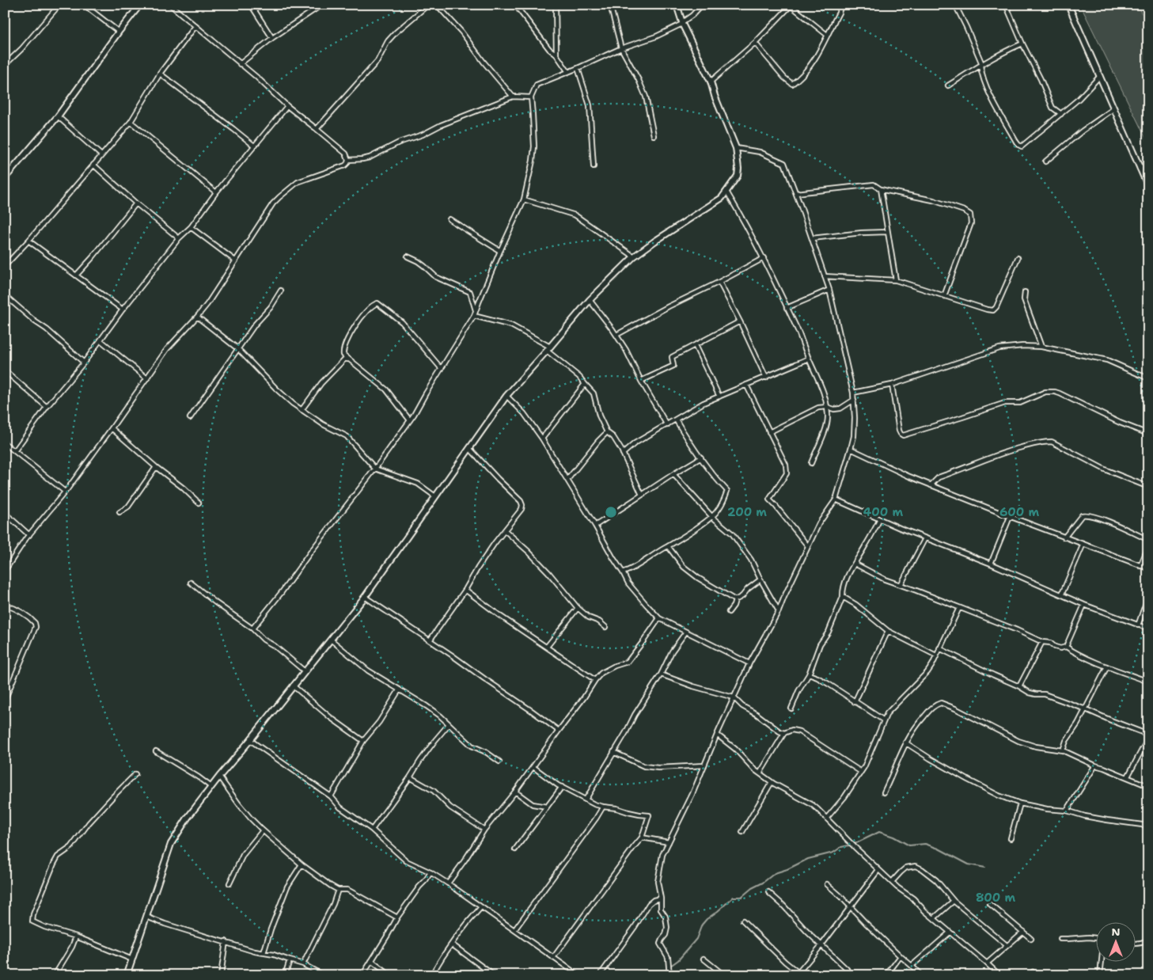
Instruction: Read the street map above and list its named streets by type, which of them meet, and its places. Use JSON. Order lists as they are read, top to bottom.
{
  "north": "top",
  "rings": [
    "200 m",
    "400 m",
    "600 m",
    "800 m"
  ]
}
